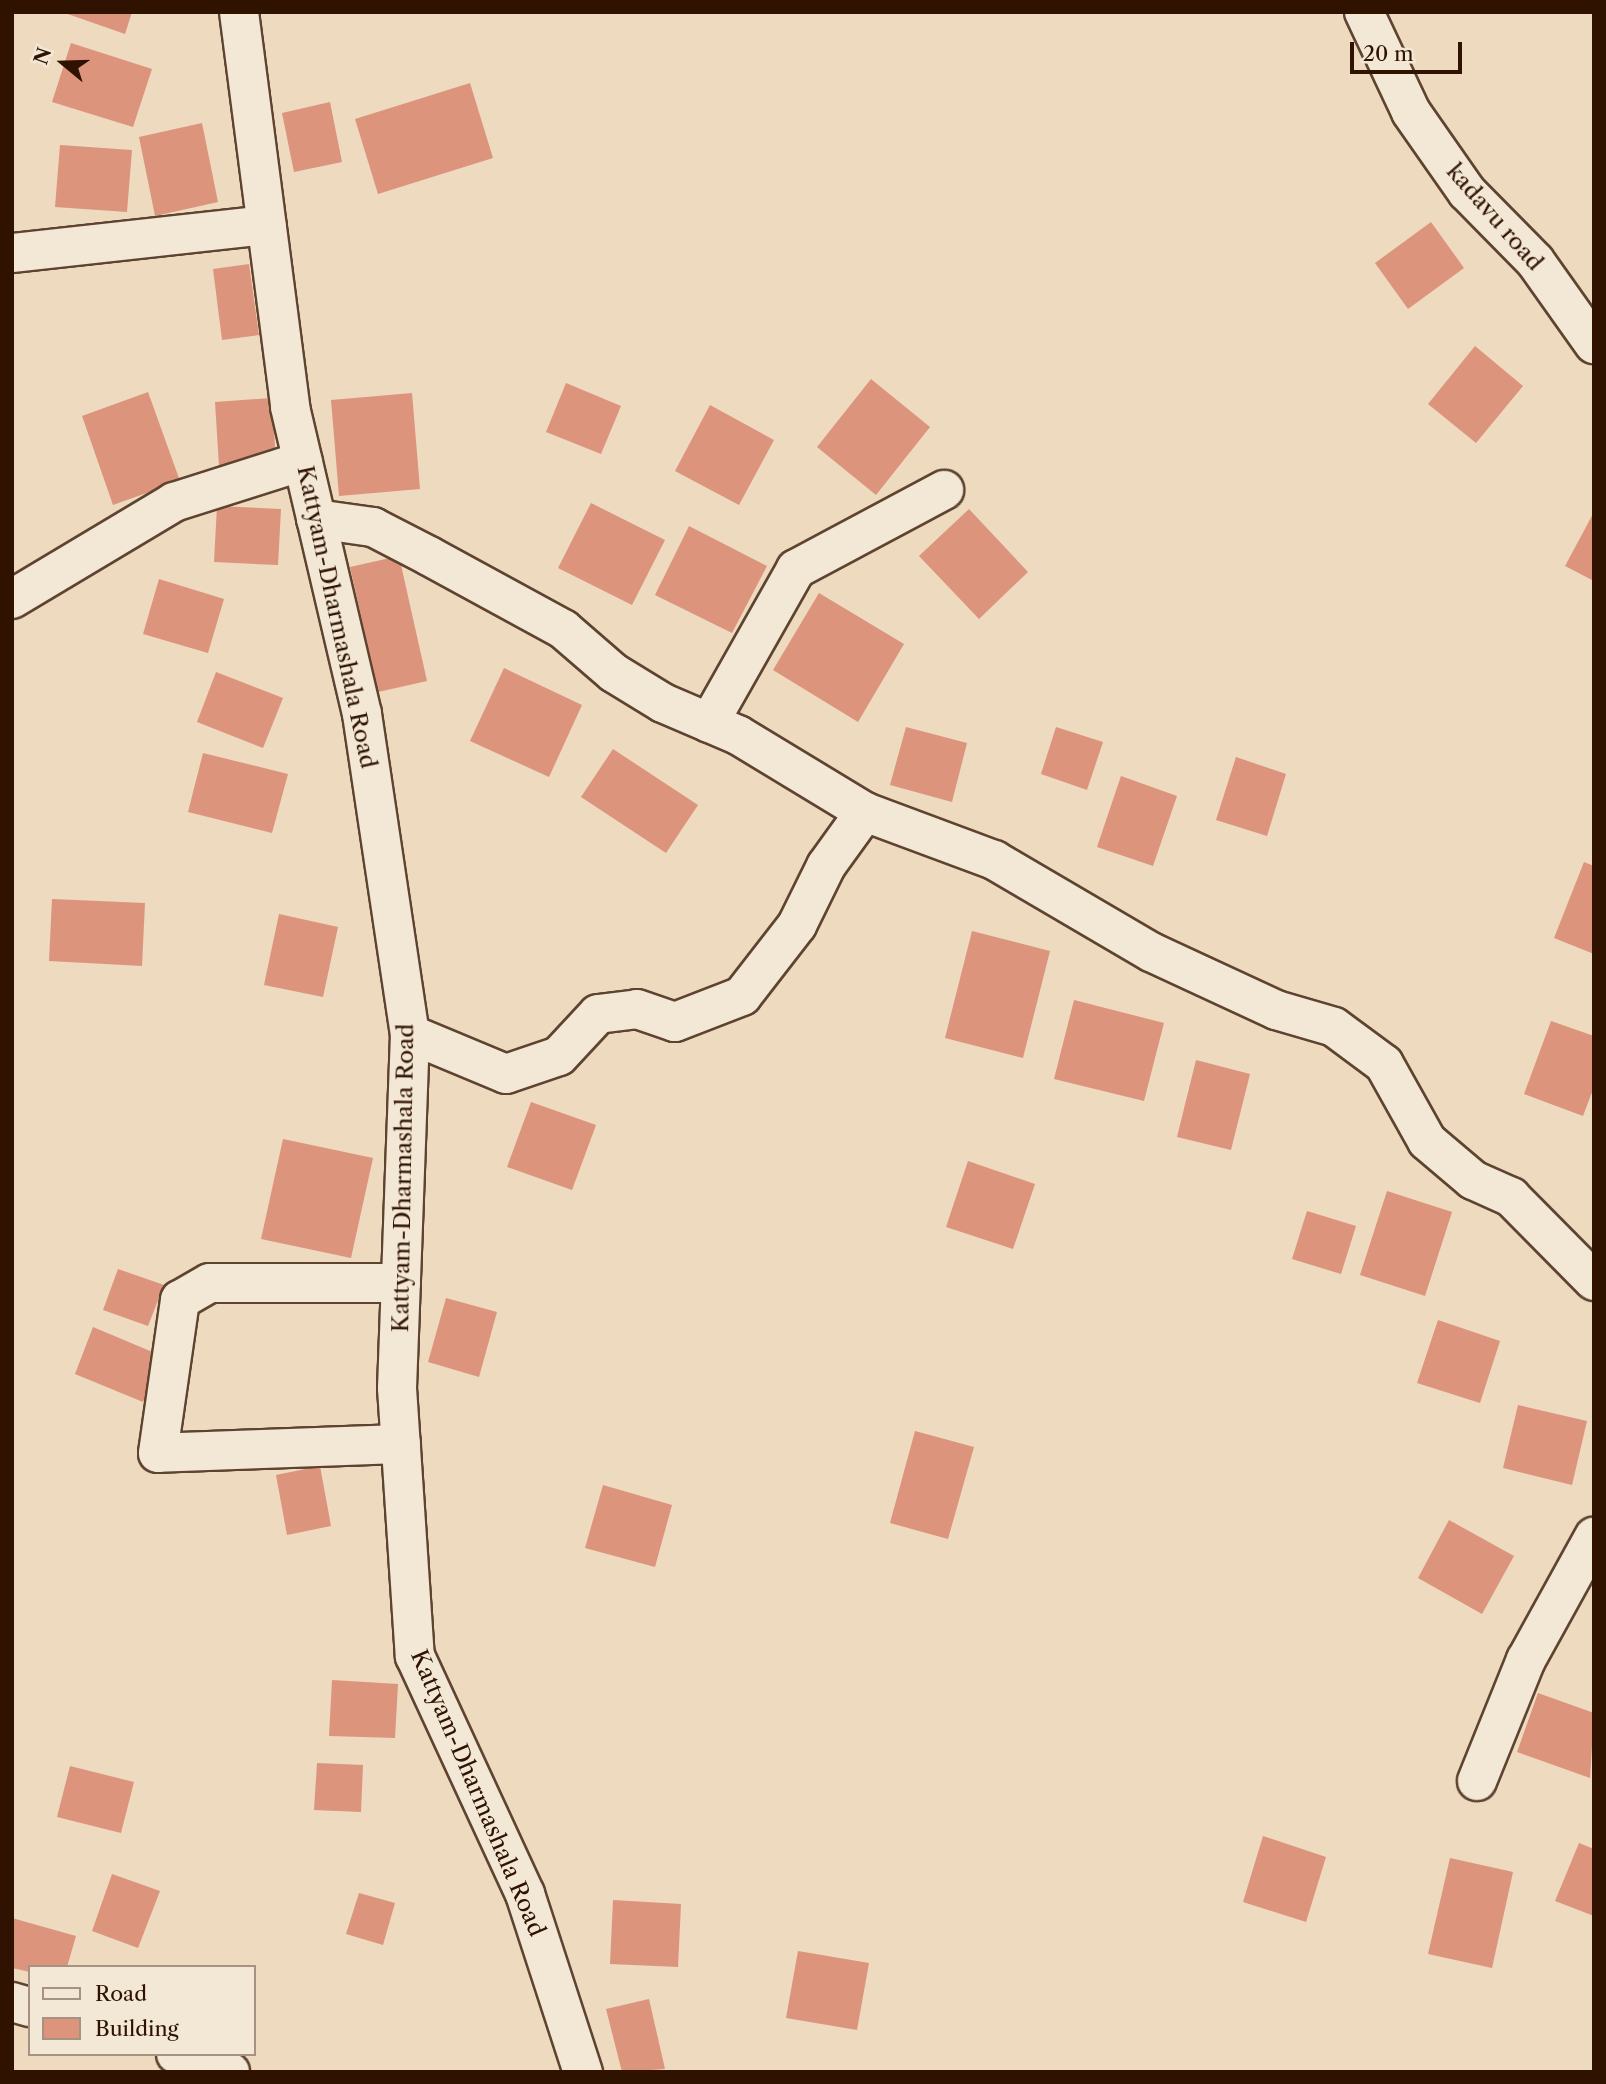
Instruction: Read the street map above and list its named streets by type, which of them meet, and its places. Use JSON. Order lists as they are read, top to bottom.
{
  "streets": {
    "street": ["kadavu road", "Kattyam-Dharmashala Road"]
  },
  "legend": ["Road", "Building"],
  "scale_bar": "20 m",
  "north": "left"
}
